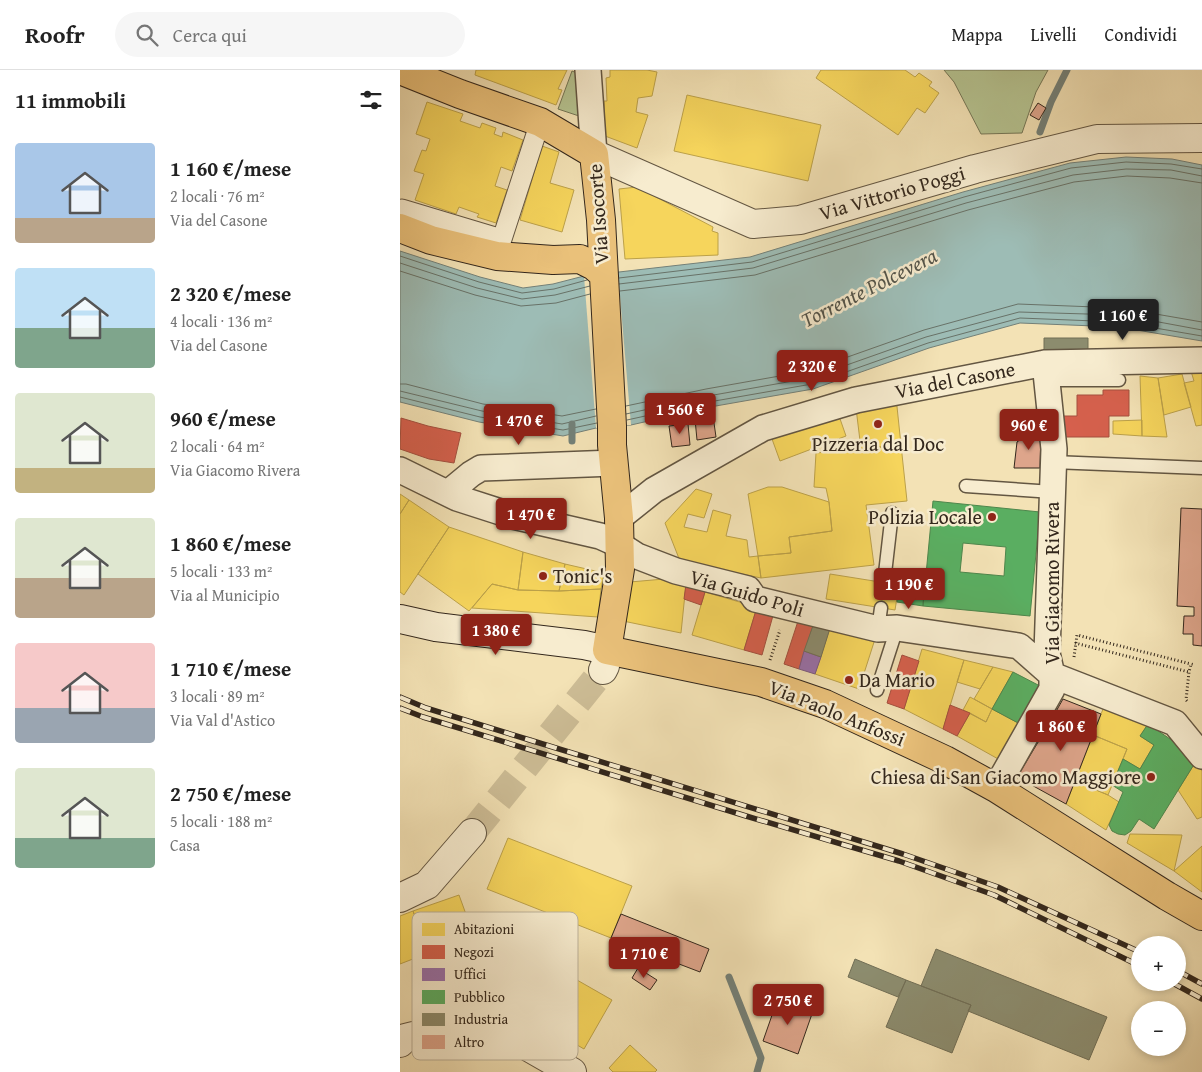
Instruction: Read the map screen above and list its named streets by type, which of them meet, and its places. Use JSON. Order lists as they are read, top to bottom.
{
  "streets": {
    "main road": ["Via Isocorte", "Via Paolo Anfossi"],
    "street": [
      "Via Vittorio Poggi",
      "Via del Casone",
      "Via Giacomo Rivera",
      "Via Guido Poli"
    ]
  },
  "crossings": [
    ["Via Vittorio Poggi", "Via Isocorte"],
    ["Via Isocorte", "Via del Casone"],
    ["Via Isocorte", "Via Guido Poli"],
    ["Via Isocorte", "Via Paolo Anfossi"],
    ["Via del Casone", "Via Giacomo Rivera"],
    ["Via Giacomo Rivera", "Via Guido Poli"]
  ],
  "water": ["Torrente Polcevera"],
  "places": [
    "Pizzeria dal Doc",
    "Polizia Locale",
    "Tonic's",
    "Da Mario",
    "Chiesa di San Giacomo Maggiore"
  ],
  "legend": [
    "Abitazioni",
    "Negozi",
    "Uffici",
    "Pubblico",
    "Industria",
    "Altro"
  ],
  "page": {
    "header": "Roofr",
    "search": "Cerca qui",
    "nav": ["Mappa", "Livelli", "Condividi"],
    "heading": "11 immobili",
    "list": [
      {
        "name": "1 160 €/mese",
        "note": "2 locali · 76 m² · Via del Casone"
      },
      {
        "name": "2 320 €/mese",
        "note": "4 locali · 136 m² · Via del Casone"
      },
      {
        "name": "960 €/mese",
        "note": "2 locali · 64 m² · Via Giacomo Rivera"
      },
      {
        "name": "1 860 €/mese",
        "note": "5 locali · 133 m² · Via al Municipio"
      },
      {
        "name": "1 710 €/mese",
        "note": "3 locali · 89 m² · Via Val d'Astico"
      },
      {
        "name": "2 750 €/mese",
        "note": "5 locali · 188 m² · Casa"
      }
    ],
    "price": [
      "1 160 €",
      "2 320 €",
      "1 560 €",
      "1 470 €",
      "960 €",
      "1 470 €",
      "1 190 €",
      "1 380 €",
      "1 860 €",
      "1 710 €",
      "2 750 €"
    ],
    "map_buttons": ["+", "−"]
  }
}
